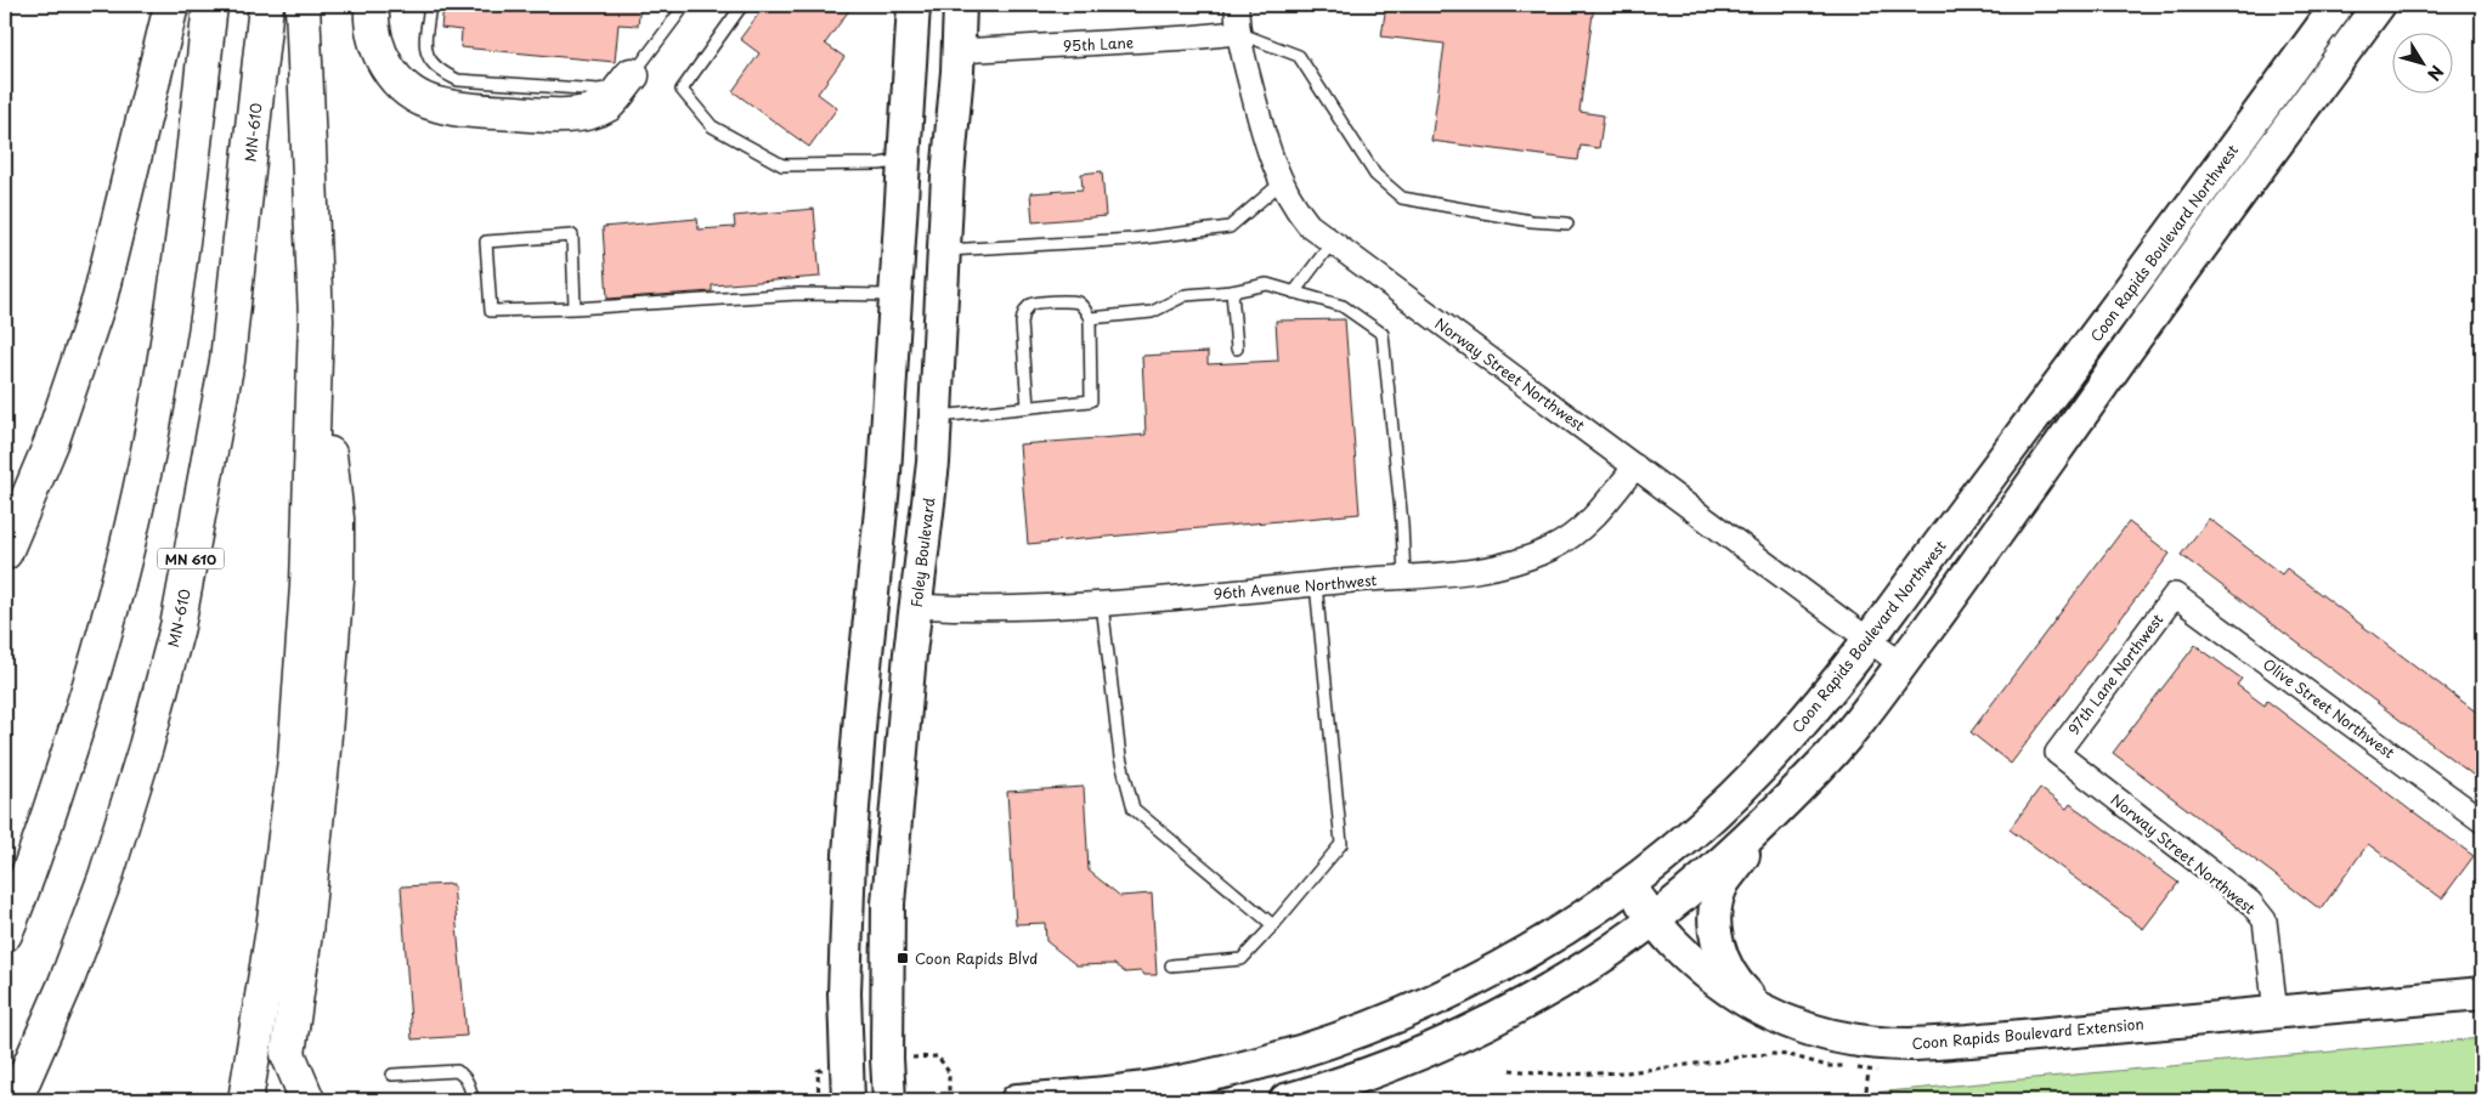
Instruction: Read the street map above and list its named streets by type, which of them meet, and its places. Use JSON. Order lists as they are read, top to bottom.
{
  "streets": {
    "highway": ["MN-610", "MN 610"],
    "main road": ["Coon Rapids Boulevard Northwest", "Foley Boulevard", "Coon Rapids Boulevard Extension"],
    "street": [
      "95th Lane",
      "Norway Street Northwest",
      "96th Avenue Northwest",
      "97th Lane Northwest",
      "Olive Street Northwest"
    ]
  },
  "crossings": [
    ["95th Lane", "Norway Street Northwest"],
    ["95th Lane", "Foley Boulevard"],
    ["Coon Rapids Boulevard Northwest", "Norway Street Northwest"],
    ["Coon Rapids Boulevard Northwest", "Coon Rapids Boulevard Extension"],
    ["Norway Street Northwest", "96th Avenue Northwest"],
    ["Norway Street Northwest", "97th Lane Northwest"],
    ["Norway Street Northwest", "Coon Rapids Boulevard Extension"],
    ["Foley Boulevard", "96th Avenue Northwest"],
    ["97th Lane Northwest", "Olive Street Northwest"]
  ],
  "places": {
    "transit": ["Coon Rapids Blvd"]
  },
  "north": "bottom right"
}
